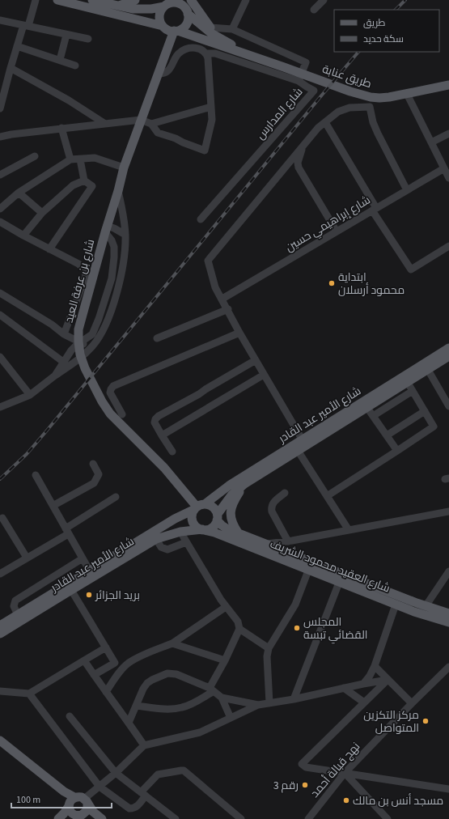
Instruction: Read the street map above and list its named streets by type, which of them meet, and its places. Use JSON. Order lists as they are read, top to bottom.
{
  "streets": {
    "main road": [
      "طريق عنابة",
      "شارع بن عرفة العيد",
      "شارع الأمير عبد القادر",
      "شارع العقيد محمود الشريف"
    ],
    "street": ["شارع المدارس", "شارع إبراهيمي حسين", "نهج قبالة أحمد"]
  },
  "crossings": [
    ["طريق عنابة", "شارع بن عرفة العيد"],
    ["شارع بن عرفة العيد", "شارع الأمير عبد القادر"],
    ["شارع بن عرفة العيد", "شارع العقيد محمود الشريف"],
    ["شارع الأمير عبد القادر", "شارع العقيد محمود الشريف"]
  ],
  "places": [
    "ابتداية محمود أرسلان",
    "بريد الجزائر",
    "المجلس القضائي تبسة",
    "مركز التكزين المتواصل",
    "رقم 3",
    "مسجد أنس بن مالك"
  ],
  "legend": ["طريق", "سكة حديد"],
  "scale_bar": "100 m"
}
